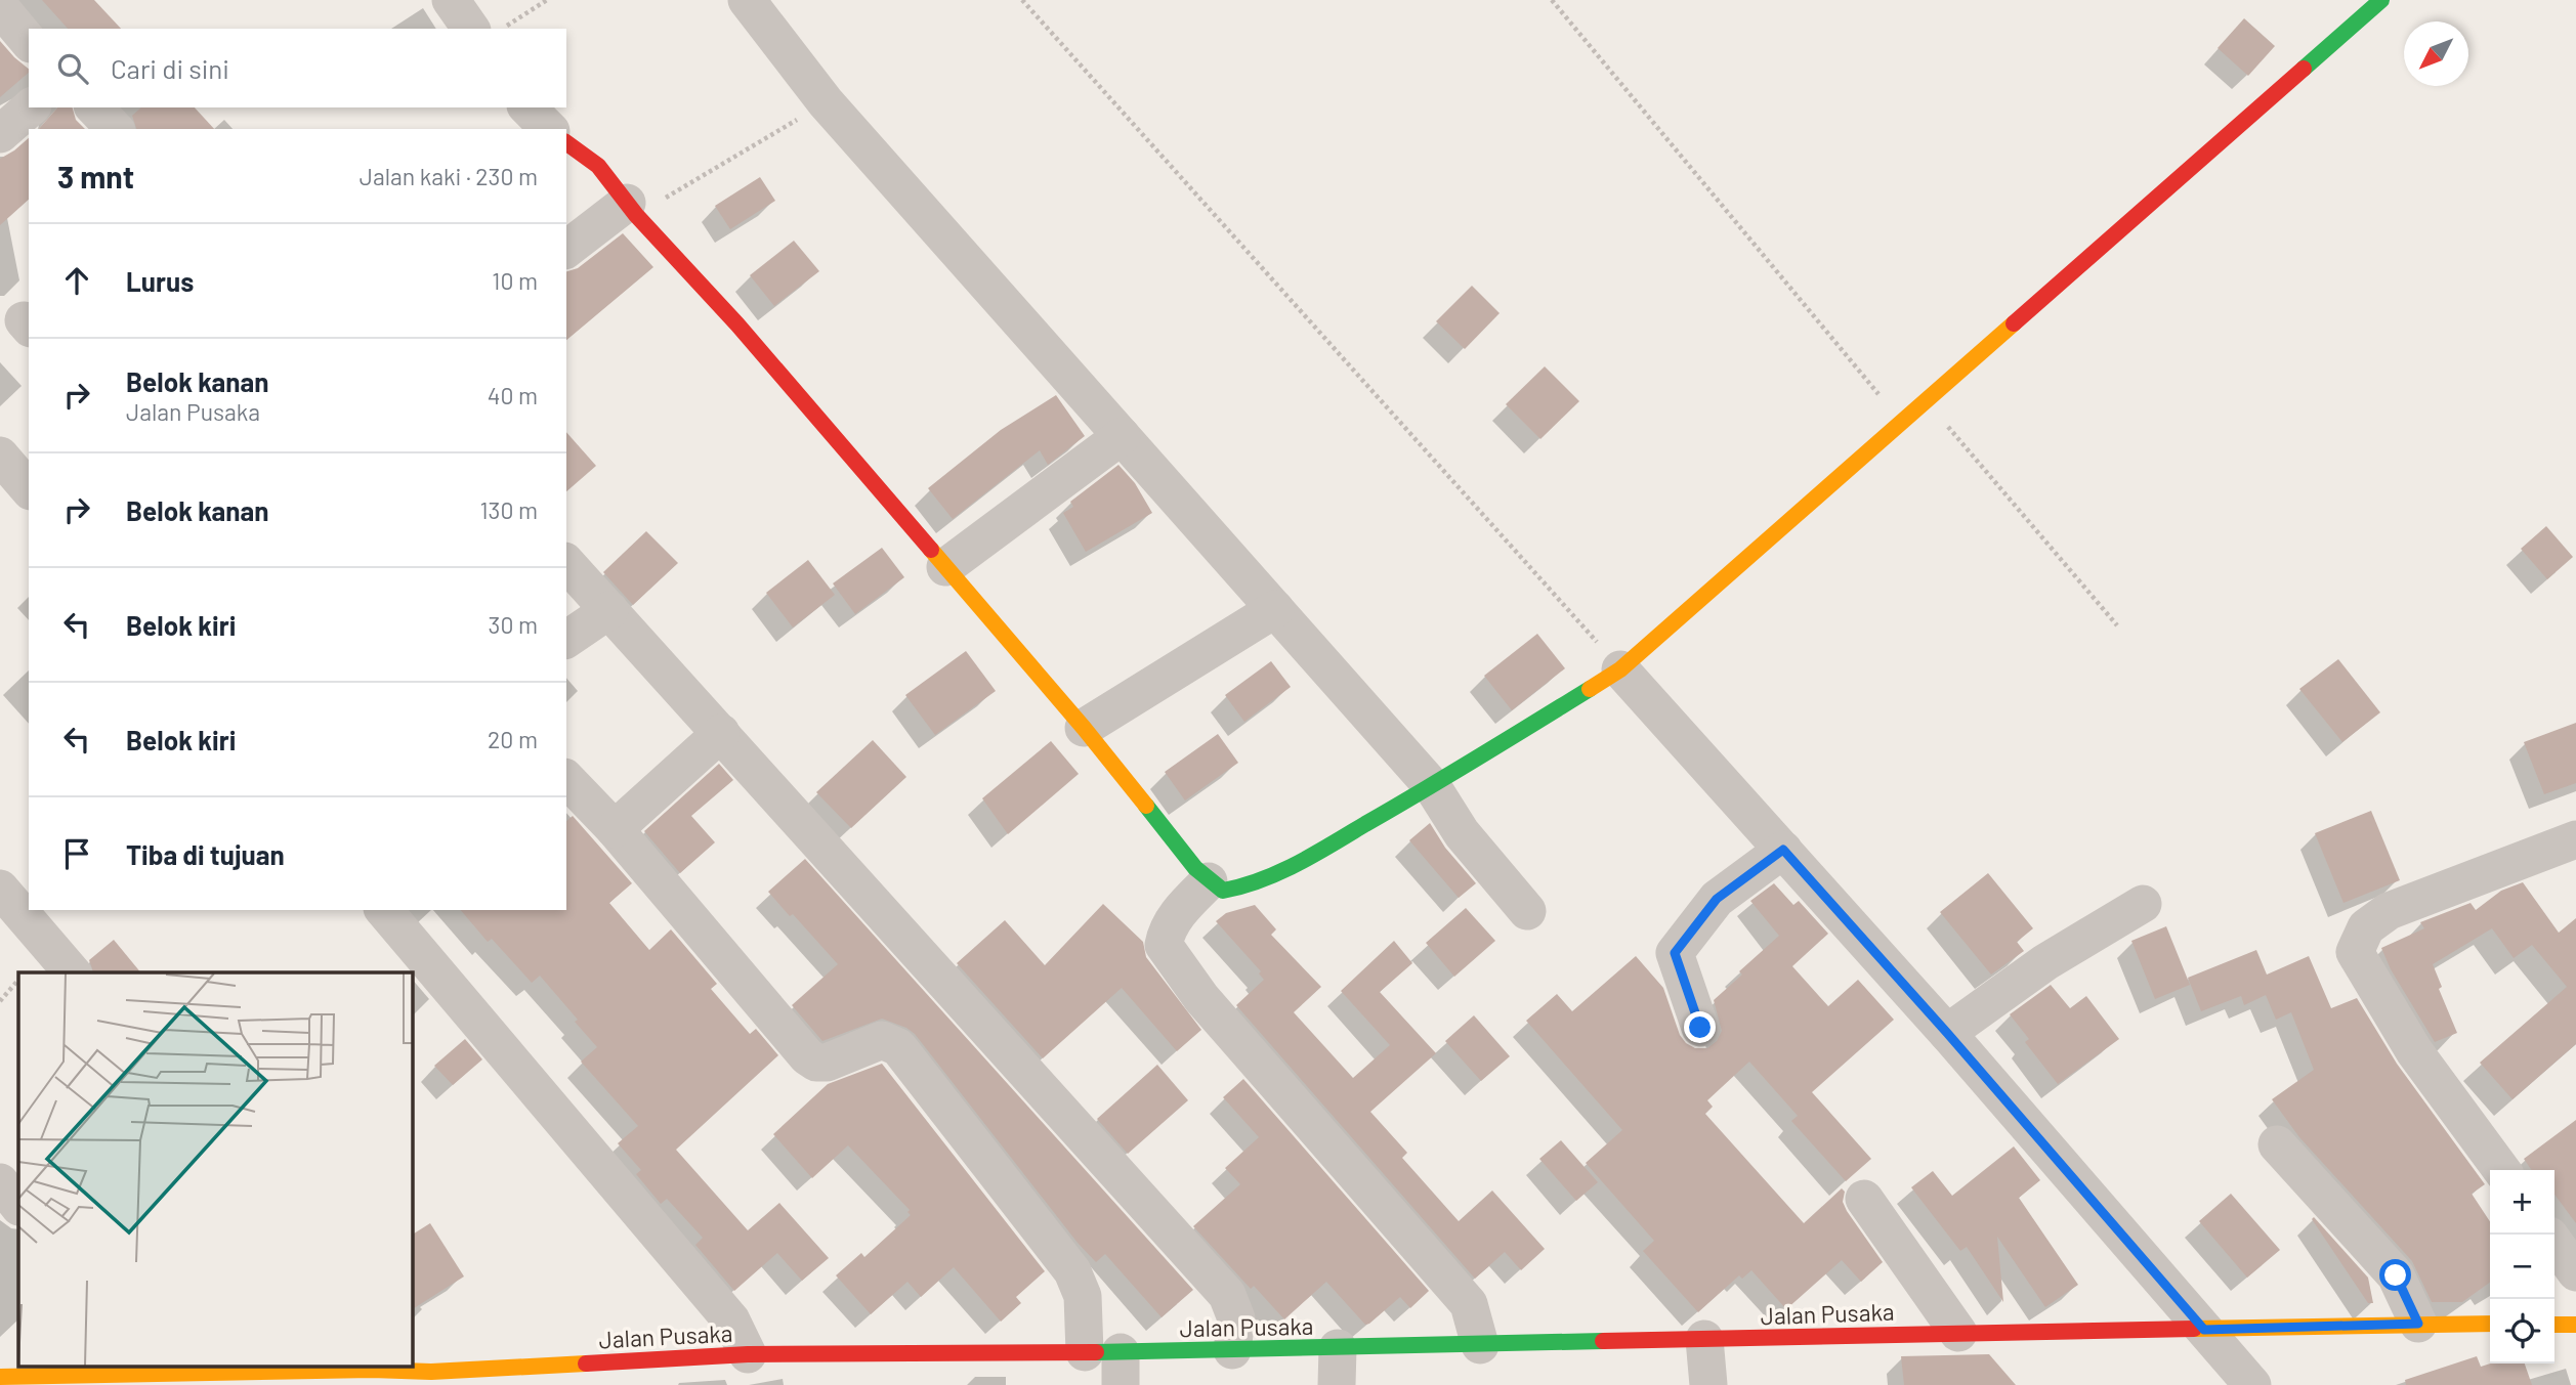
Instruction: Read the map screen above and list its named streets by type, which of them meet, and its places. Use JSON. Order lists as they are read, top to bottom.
{
  "streets": {
    "street": ["Jalan Pusaka"]
  },
  "north": "bottom left",
  "page": {
    "search": "Cari di sini",
    "heading": ["3 mnt", "Jalan kaki · 230 m"],
    "list": [
      ["Lurus", "10 m"],
      ["Belok kanan", "Jalan Pusaka", "40 m"],
      ["Belok kanan", "130 m"],
      ["Belok kiri", "30 m"],
      ["Belok kiri", "20 m"],
      "Tiba di tujuan"
    ],
    "map_buttons": ["+", "−"]
  }
}
